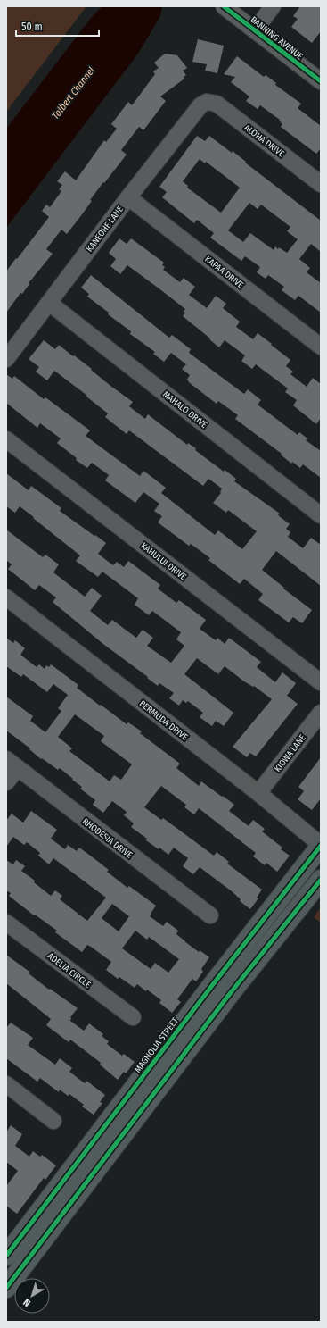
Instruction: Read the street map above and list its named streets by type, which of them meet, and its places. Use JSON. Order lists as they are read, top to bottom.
{
  "streets": {
    "main road": ["MAGNOLIA STREET"],
    "street": [
      "BANNING AVENUE",
      "ALOHA DRIVE",
      "KANEOHE LANE",
      "KAPAA DRIVE",
      "MAHALO DRIVE",
      "KAHULUI DRIVE",
      "BERMUDA DRIVE",
      "KIOWA LANE",
      "RHODESIA DRIVE",
      "ADELIA CIRCLE"
    ]
  },
  "crossings": [
    ["ALOHA DRIVE", "KANEOHE LANE"],
    ["KANEOHE LANE", "KAPAA DRIVE"],
    ["KANEOHE LANE", "MAHALO DRIVE"],
    ["BERMUDA DRIVE", "KIOWA LANE"],
    ["BERMUDA DRIVE", "MAGNOLIA STREET"]
  ],
  "water": ["Talbert Channel"],
  "scale_bar": "50 m",
  "north": "bottom left"
}
